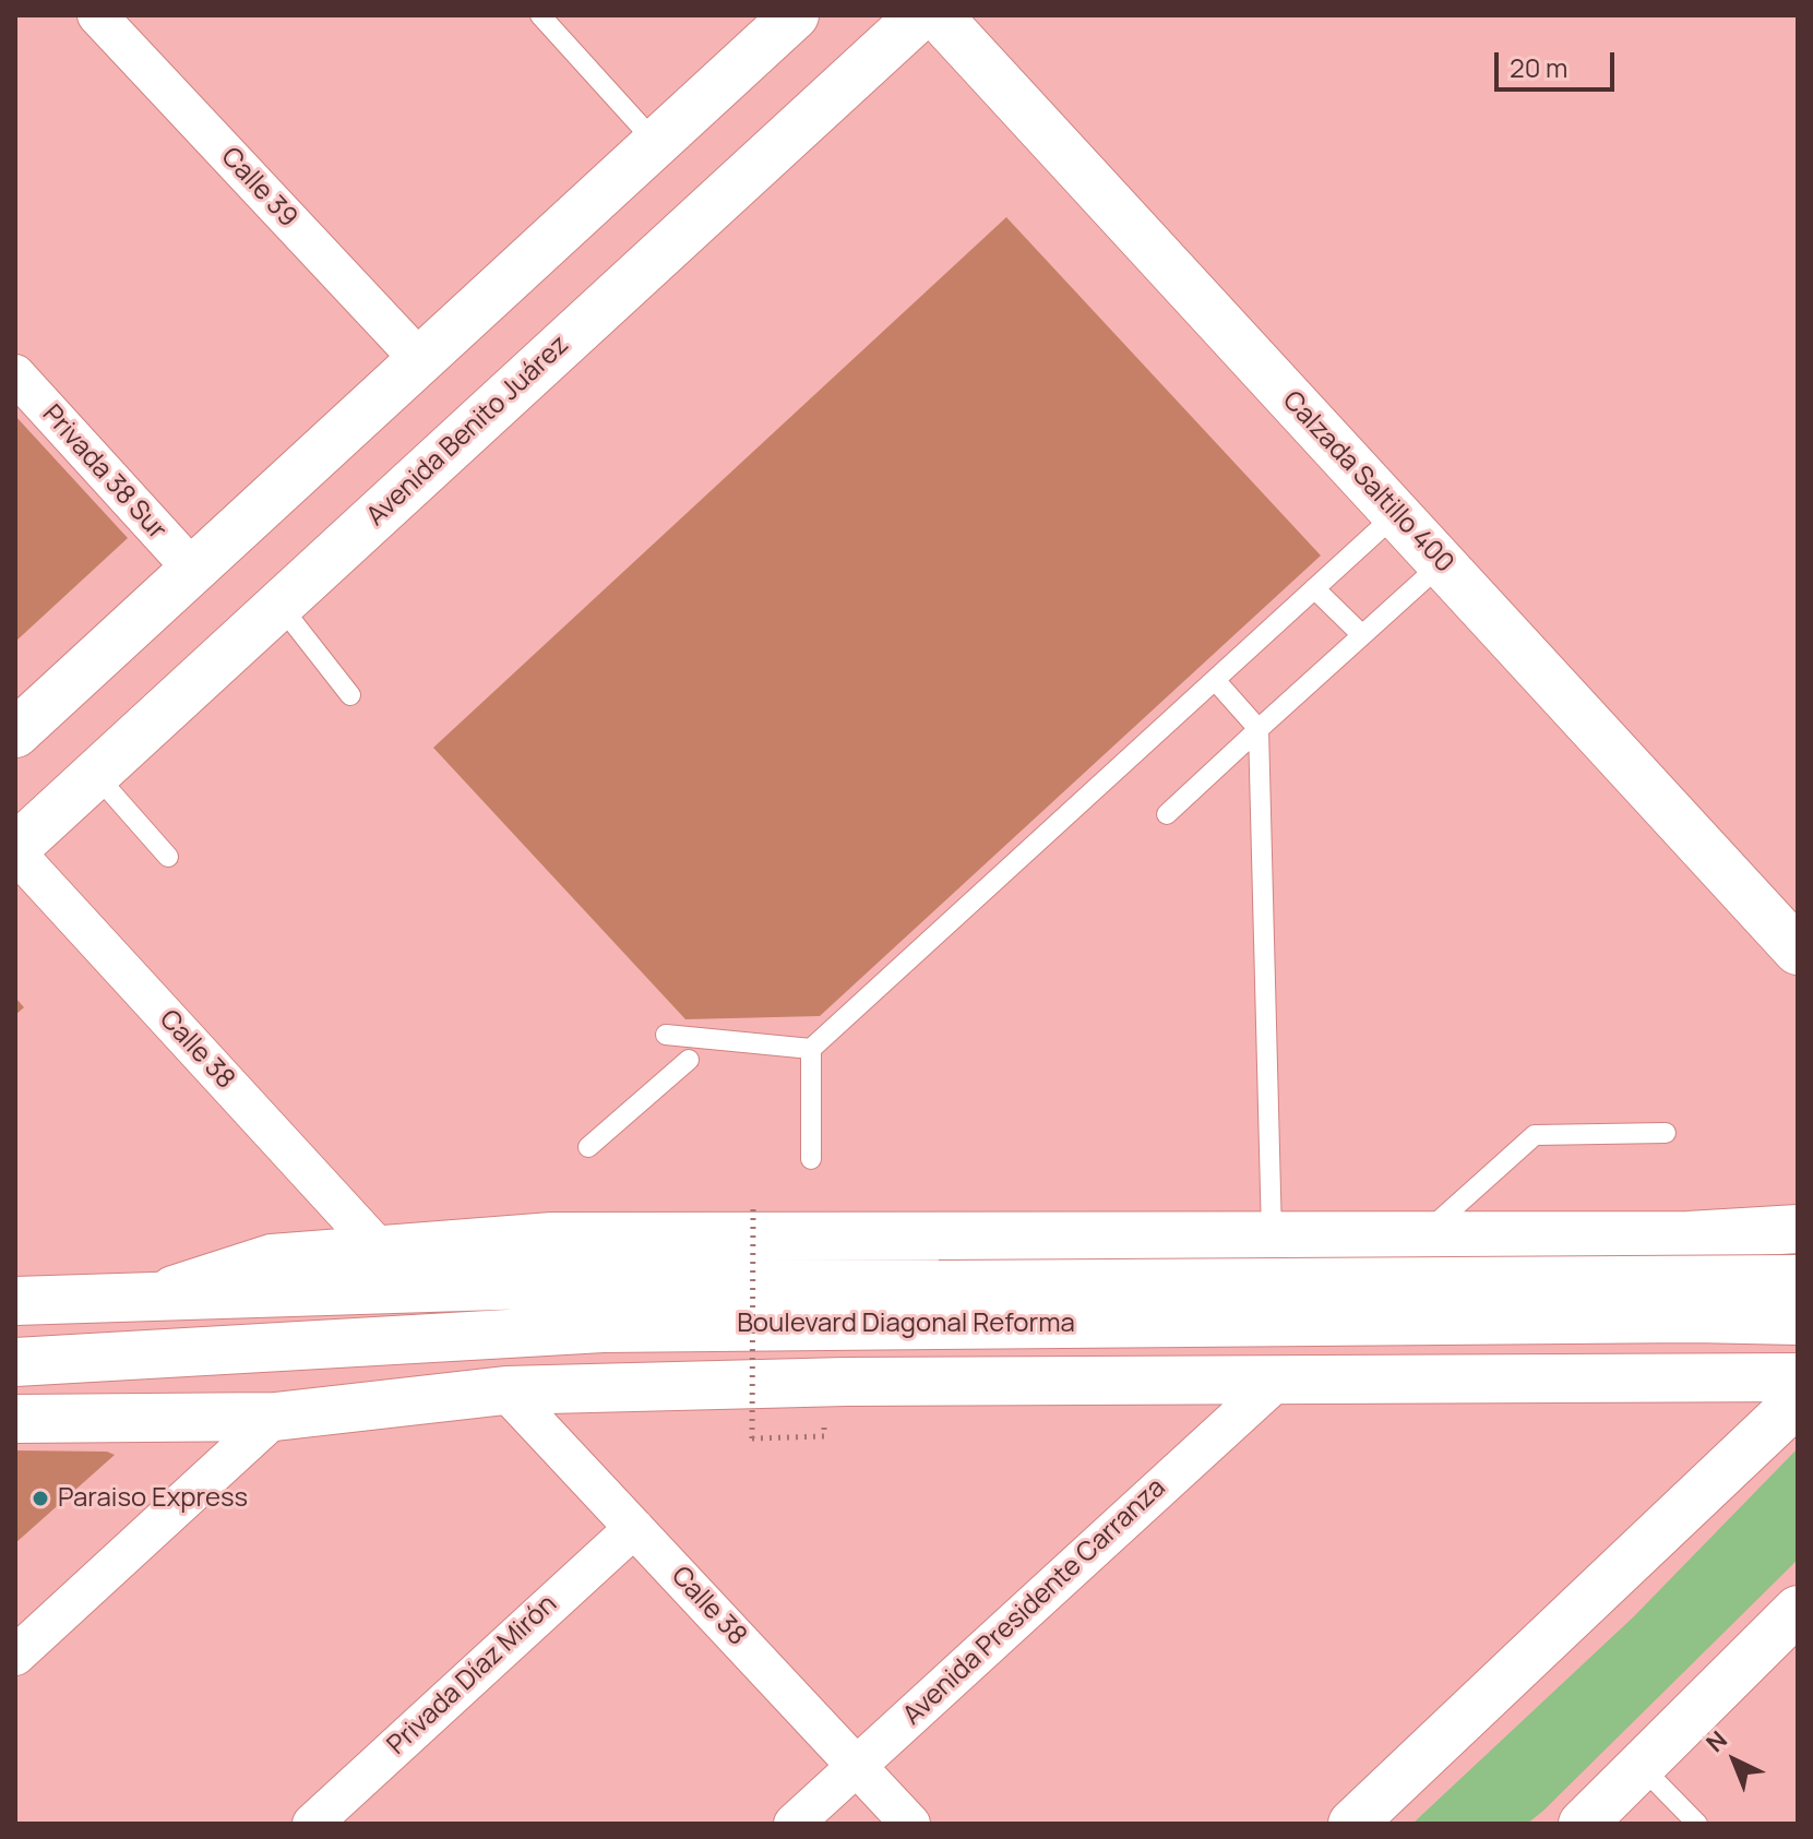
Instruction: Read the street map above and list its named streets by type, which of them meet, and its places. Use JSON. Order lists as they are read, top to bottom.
{
  "streets": {
    "main road": ["Avenida Benito Juárez", "Calzada Saltillo 400", "Boulevard Diagonal Reforma"],
    "street": [
      "Calle 39",
      "Privada 38 Sur",
      "Calle 38",
      "Avenida Presidente Carranza",
      "Privada Díaz Mirón"
    ]
  },
  "crossings": [
    ["Avenida Benito Juárez", "Calle 38"],
    ["Calle 38", "Avenida Presidente Carranza"],
    ["Calle 38", "Privada Díaz Mirón"]
  ],
  "places": ["Paraiso Express"],
  "scale_bar": "20 m",
  "north": "top left"
}
